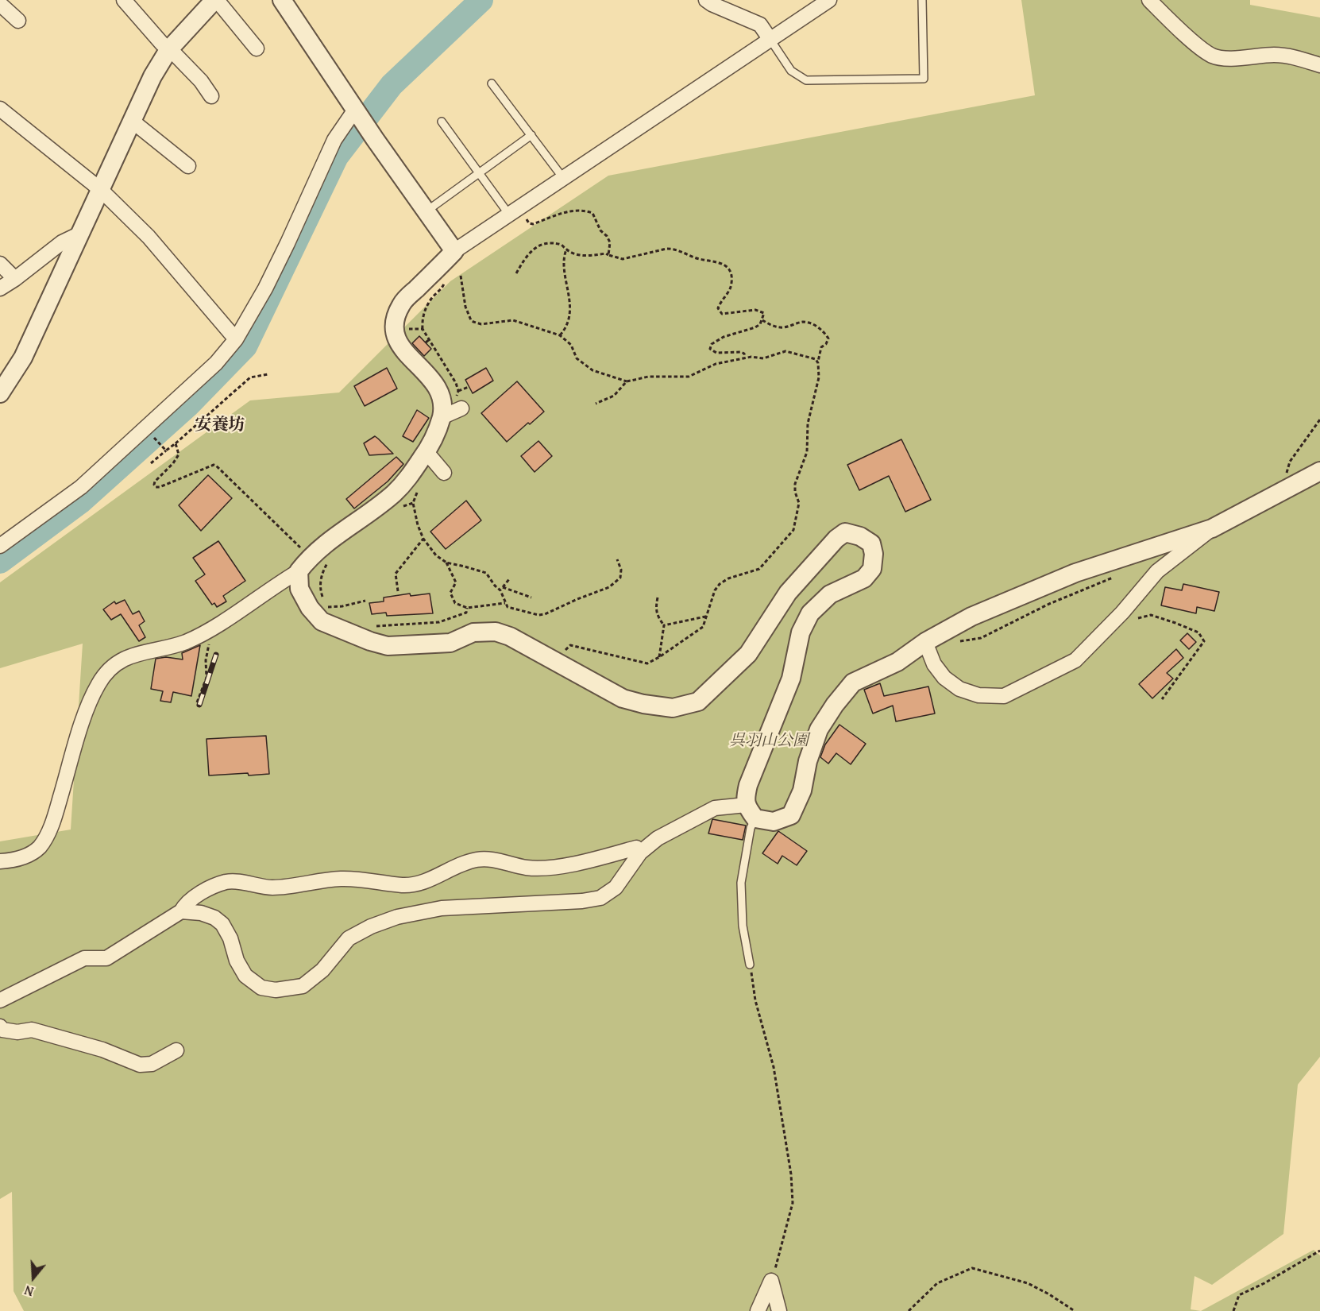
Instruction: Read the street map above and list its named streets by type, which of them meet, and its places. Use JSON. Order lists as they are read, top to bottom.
{
  "districts": ["安養坊"],
  "parks": ["呉羽山公園"],
  "north": "bottom"
}
